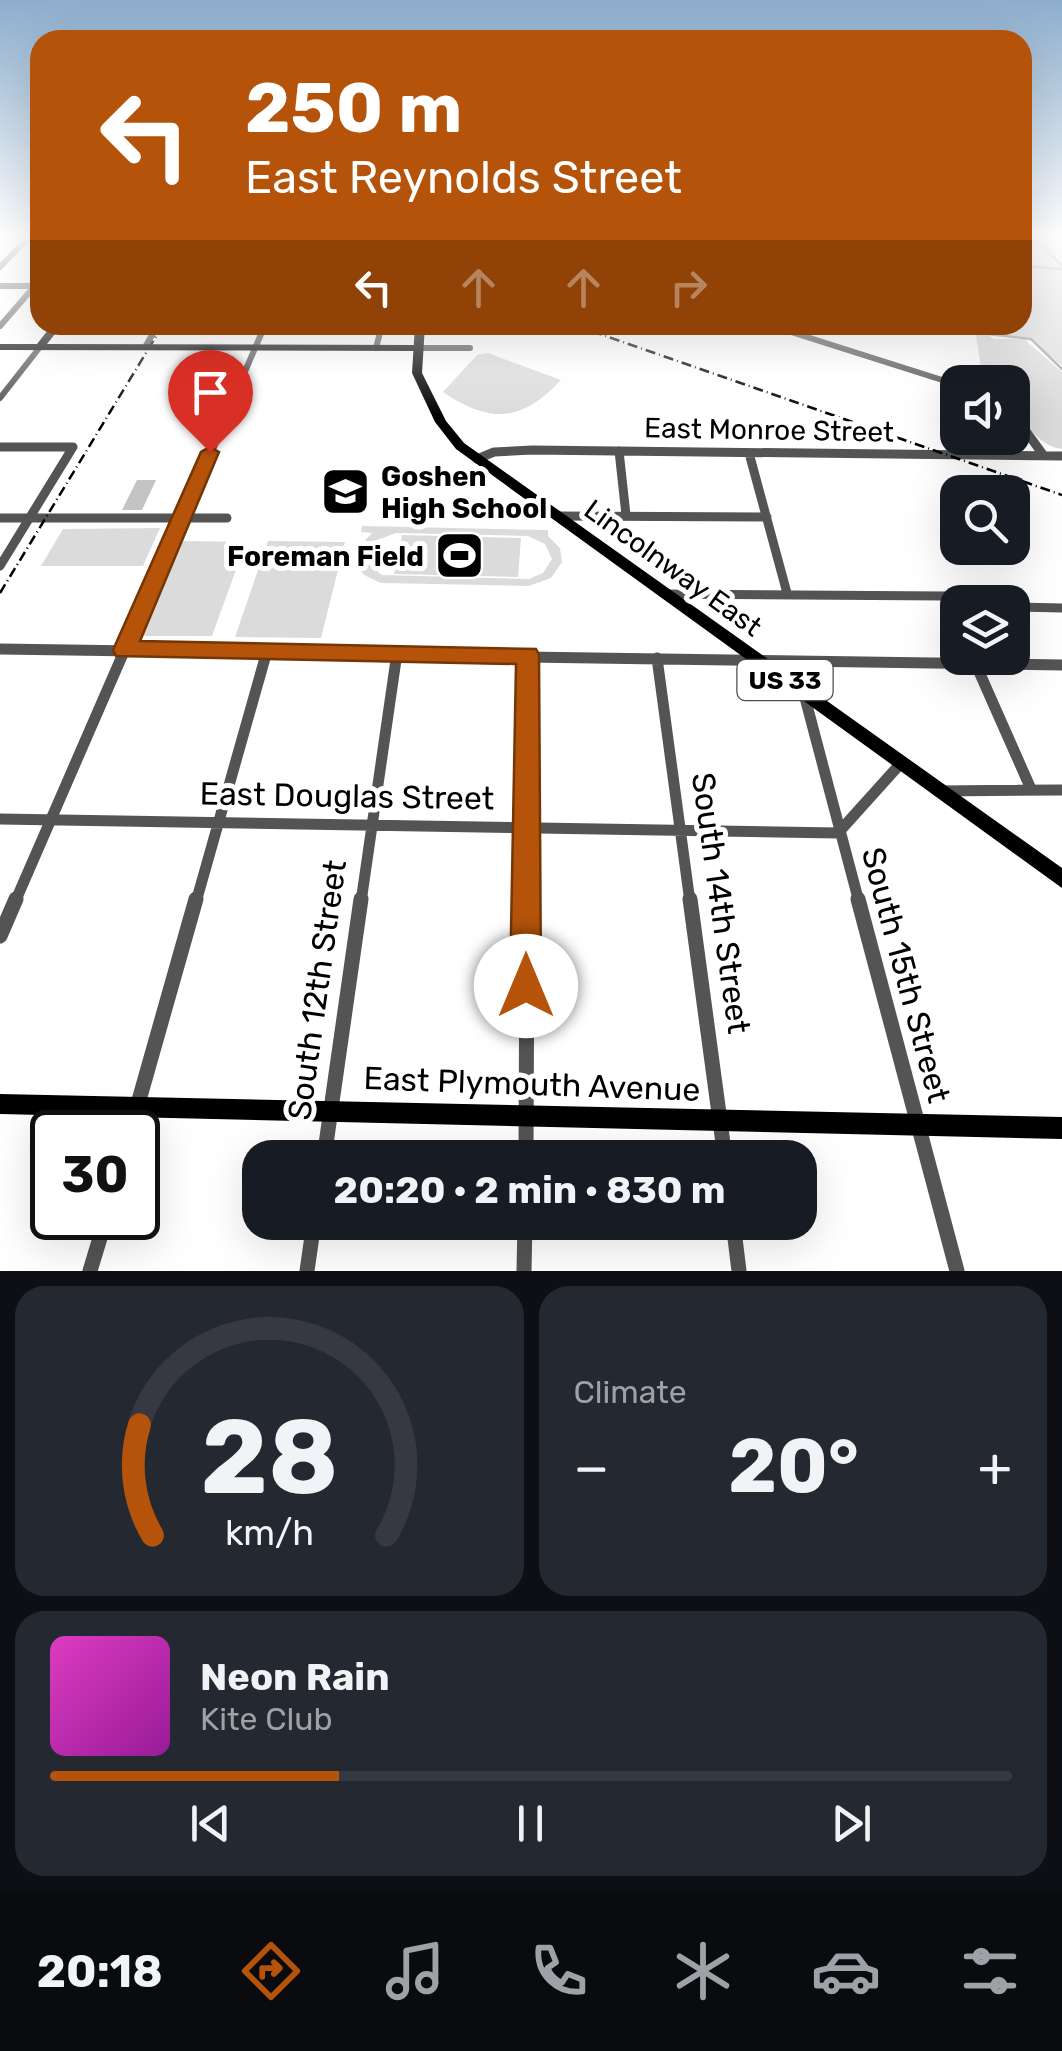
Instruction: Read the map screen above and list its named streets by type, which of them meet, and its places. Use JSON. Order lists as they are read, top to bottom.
{
  "streets": {
    "highway": ["Lincolnway East", "US 33"],
    "main road": ["East Plymouth Avenue"],
    "street": [
      "East Monroe Street",
      "East Douglas Street",
      "South 14th Street",
      "South 15th Street",
      "South 12th Street"
    ]
  },
  "crossings": [
    ["East Monroe Street", "Lincolnway East"],
    ["Lincolnway East", "South 15th Street"],
    ["East Douglas Street", "South 14th Street"],
    ["East Douglas Street", "South 15th Street"],
    ["East Douglas Street", "South 12th Street"],
    ["South 14th Street", "East Plymouth Avenue"],
    ["South 15th Street", "East Plymouth Avenue"],
    ["South 12th Street", "East Plymouth Avenue"]
  ],
  "places": {
    "school or university": ["Goshen High School"],
    "sports": ["Foreman Field"]
  },
  "page": {
    "turn": ["250 m", "East Reynolds Street"],
    "limit": "30",
    "trip": "20:20 · 2 min · 830 m",
    "tile": "Climate",
    "heat": ["−", "20°", "+"],
    "song": ["Neon Rain", "Kite Club"],
    "tabs": "20:18",
    "gauge": ["28", "km/h"]
  }
}
